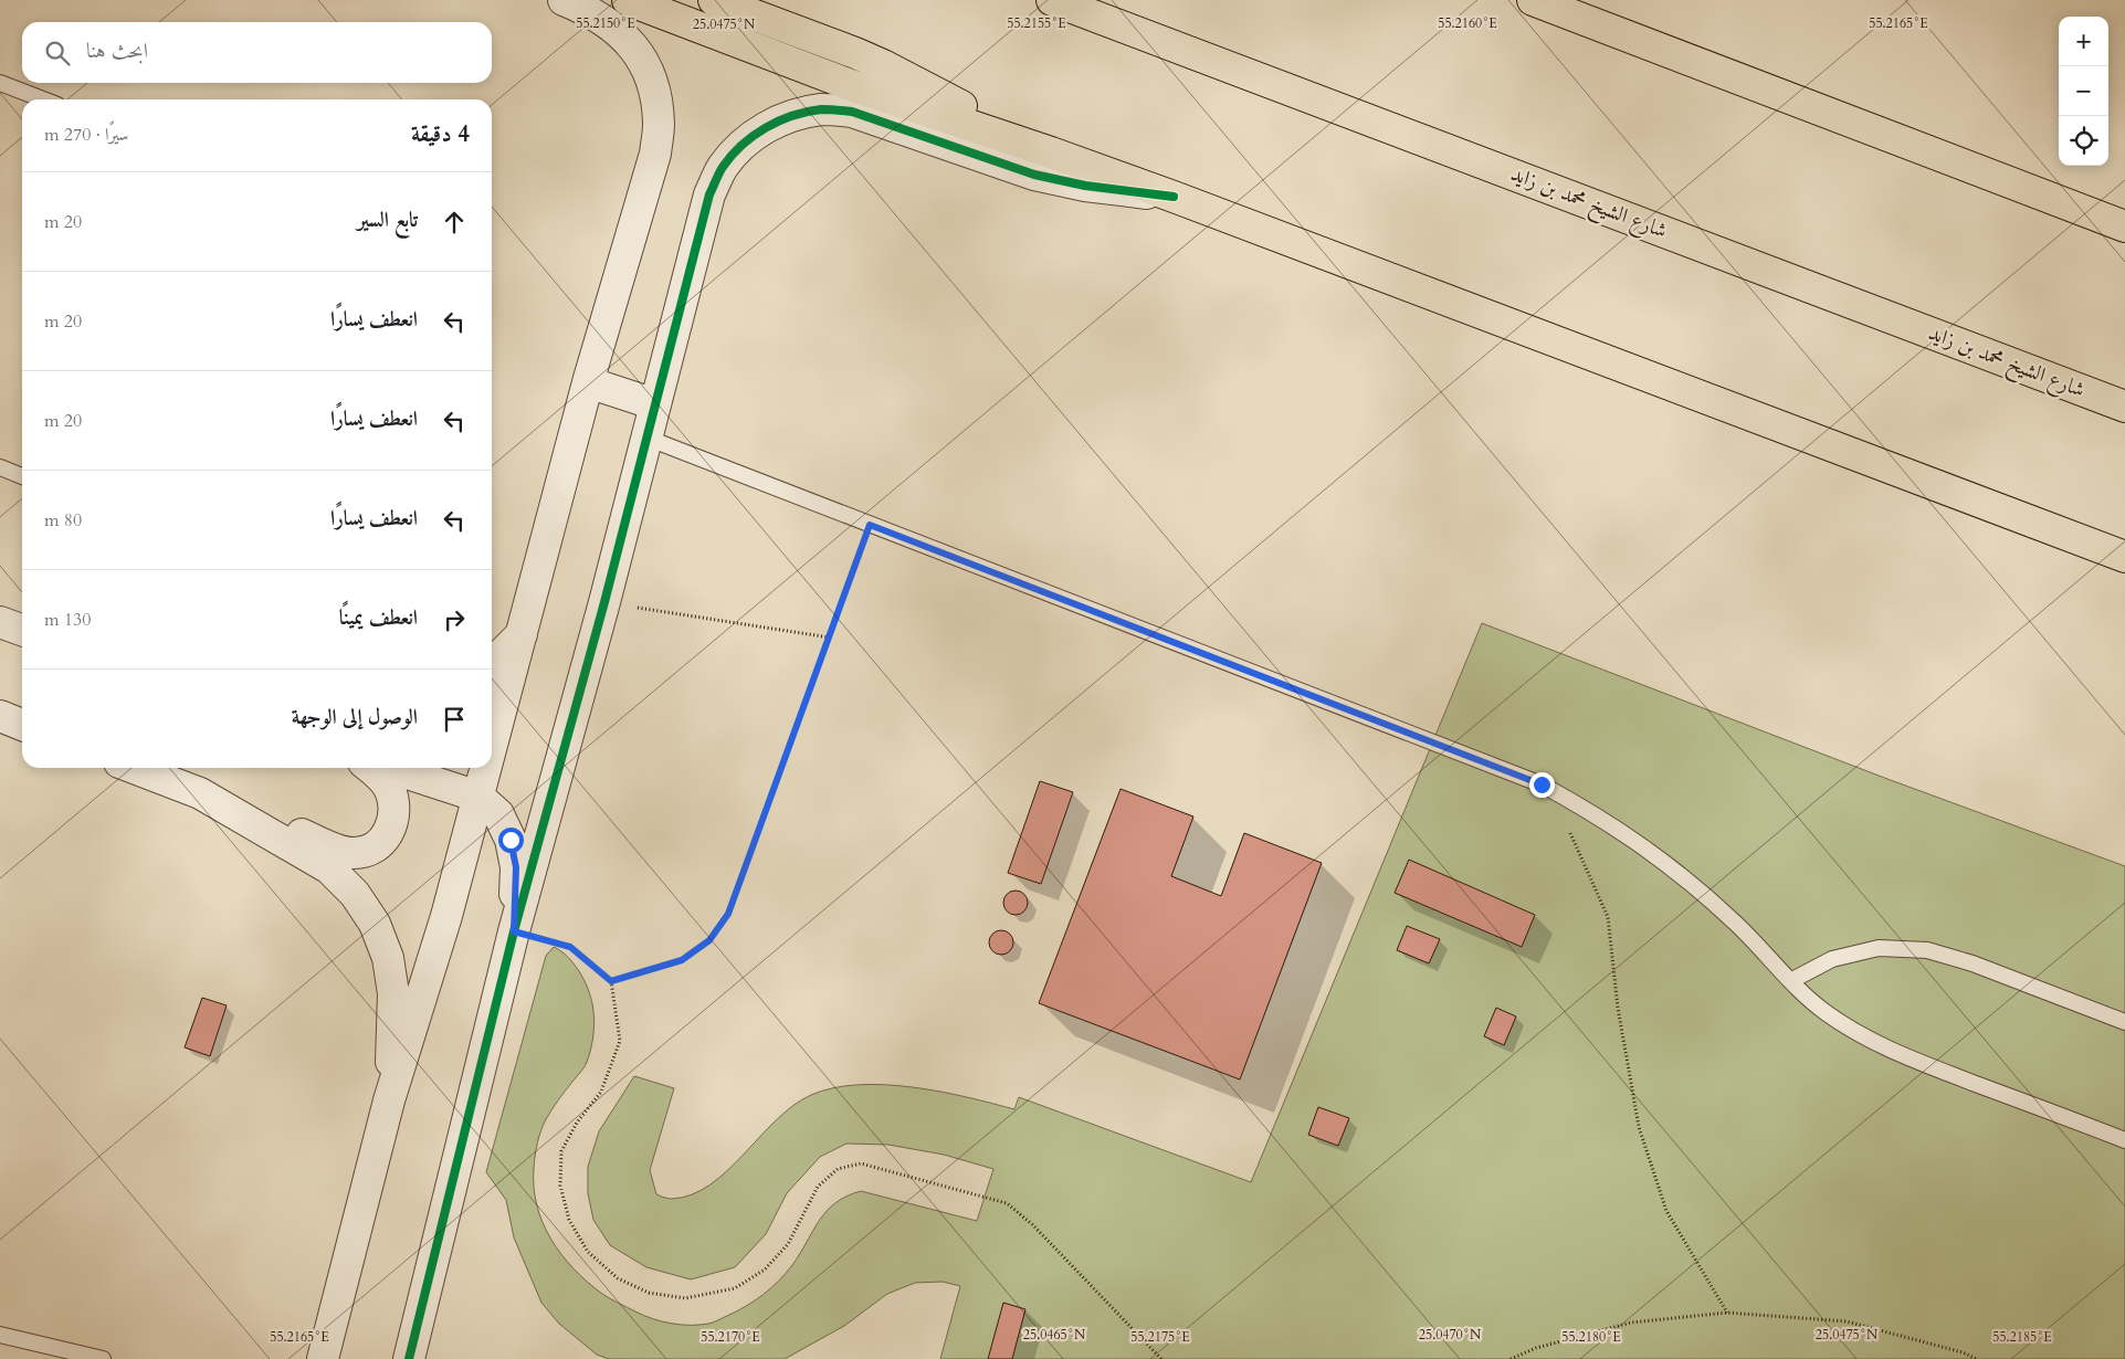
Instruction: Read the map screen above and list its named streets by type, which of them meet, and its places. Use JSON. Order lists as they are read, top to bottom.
{
  "streets": {
    "highway": ["شارع الشيخ محمد بن زايد"]
  },
  "page": {
    "map_buttons": ["+", "−"],
    "search": "ابحث هنا",
    "heading": ["4 دقيقة", "سيرًا · 270 m"],
    "list": [
      ["تابع السير", "20 m"],
      ["انعطف يسارًا", "20 m"],
      ["انعطف يسارًا", "20 m"],
      ["انعطف يسارًا", "80 m"],
      ["انعطف يمينًا", "130 m"],
      "الوصول إلى الوجهة"
    ]
  },
  "coordinates": [
    "55.2155°E",
    "55.2160°E",
    "55.2150°E",
    "55.2165°E",
    "25.0475°N",
    "25.0465°N",
    "25.0470°N",
    "55.2170°E",
    "55.2175°E",
    "55.2180°E",
    "55.2185°E"
  ]
}
